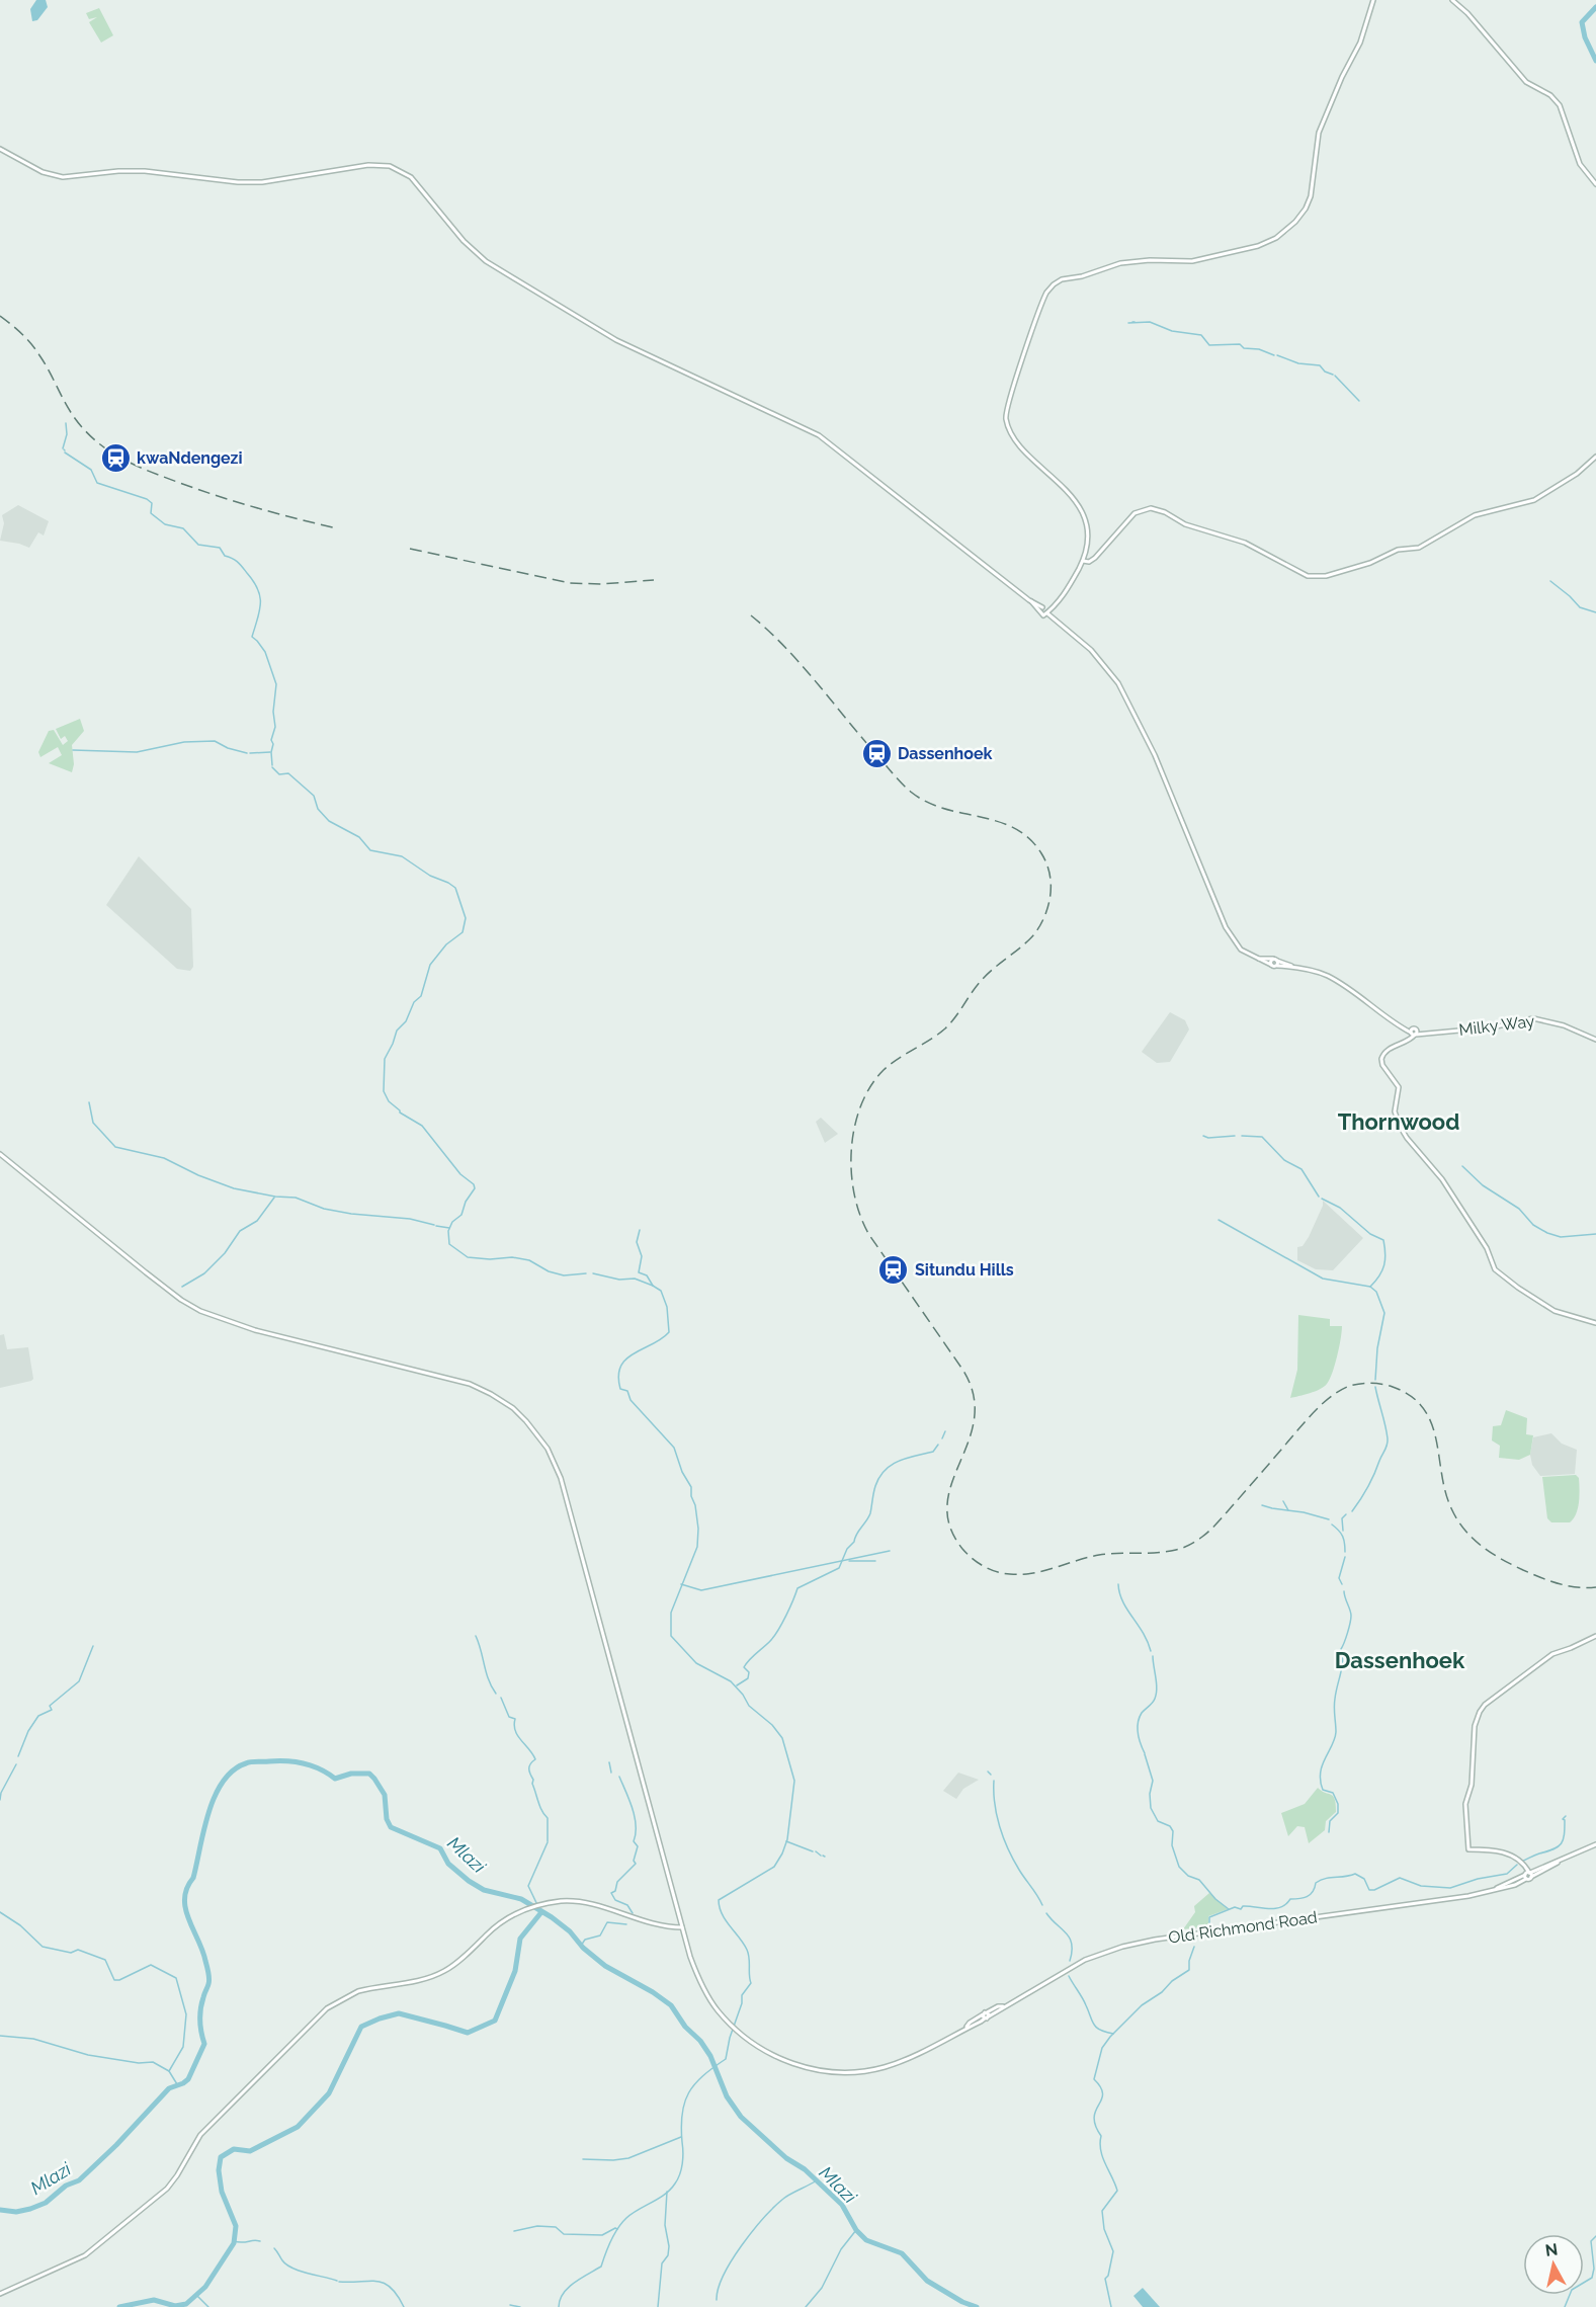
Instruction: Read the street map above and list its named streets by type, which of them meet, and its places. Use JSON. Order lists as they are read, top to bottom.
{
  "streets": {
    "street": ["Milky Way", "Old Richmond Road"]
  },
  "districts": ["Thornwood", "Dassenhoek"],
  "water": ["Mlazi"],
  "places": {
    "station": ["kwaNdengezi", "Dassenhoek", "Situndu Hills"]
  },
  "north": "top"
}
